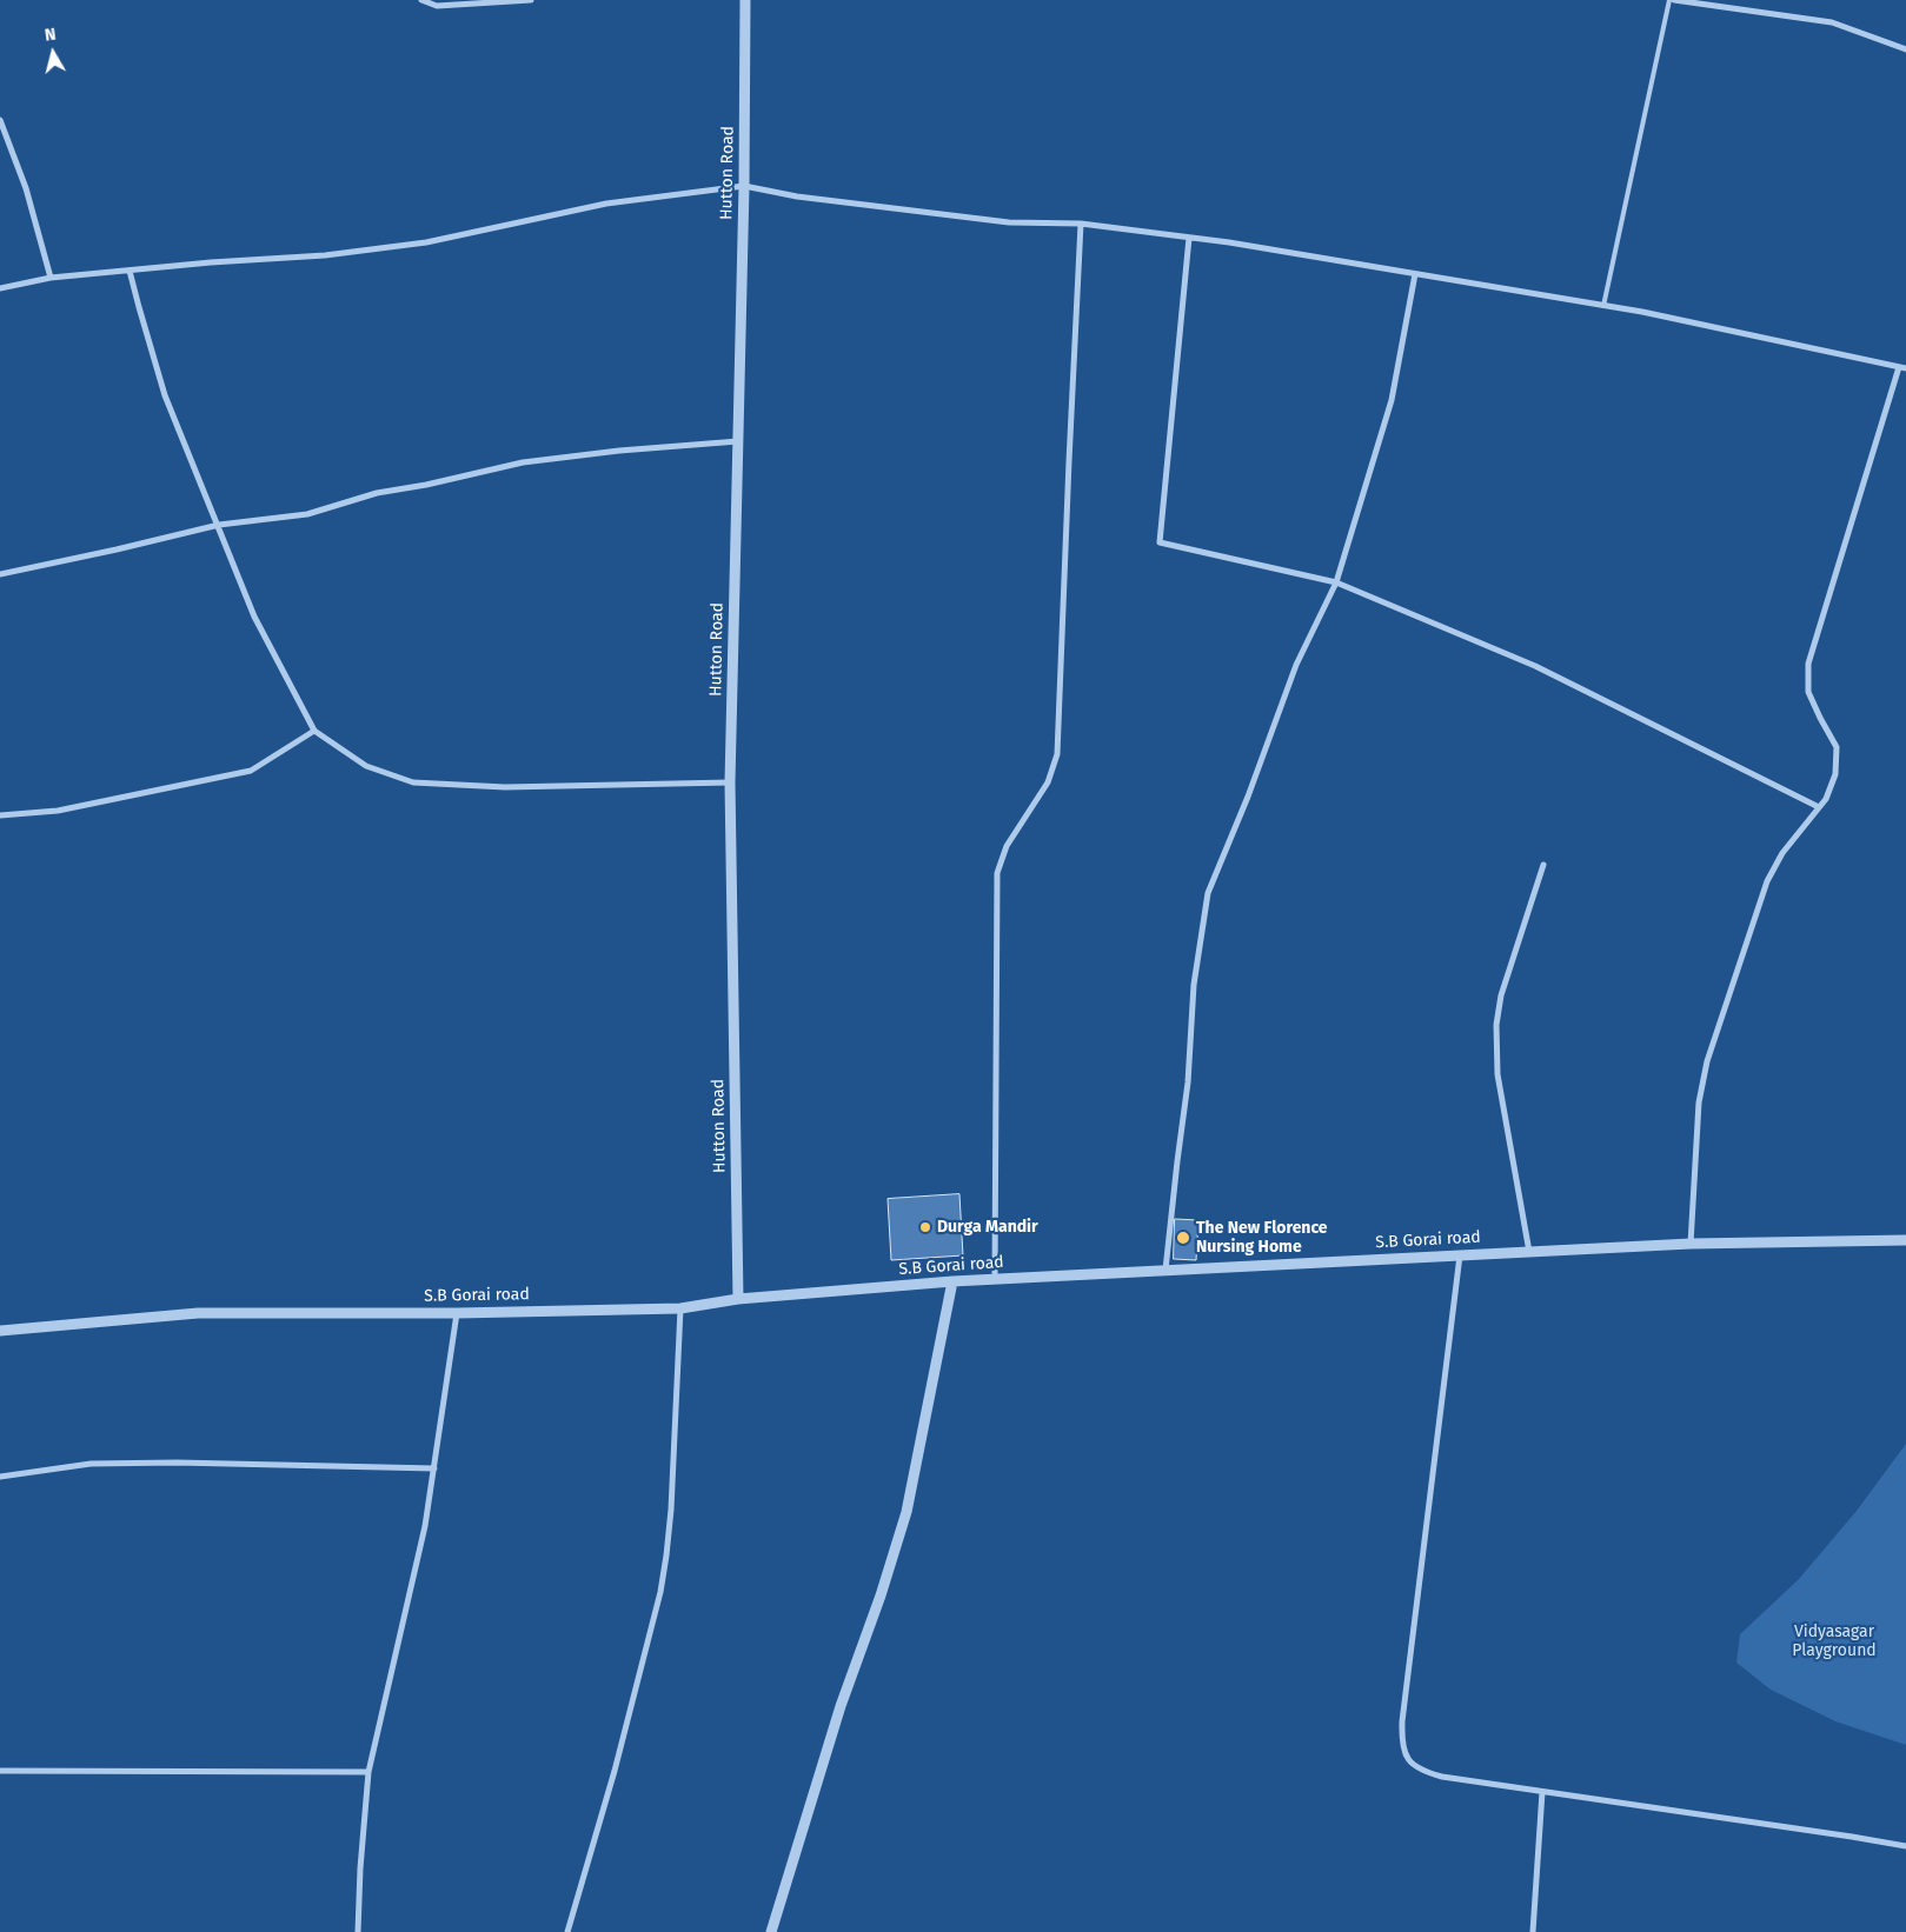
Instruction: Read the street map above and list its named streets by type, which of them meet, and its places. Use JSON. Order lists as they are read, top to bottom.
{
  "streets": {
    "street": ["Hutton Road", "S.B Gorai road"]
  },
  "crossings": [
    ["Hutton Road", "S.B Gorai road"]
  ],
  "parks": ["Vidyasagar Playground"],
  "places": ["Durga Mandir", "The New Florence Nursing Home"],
  "north": "top"
}
